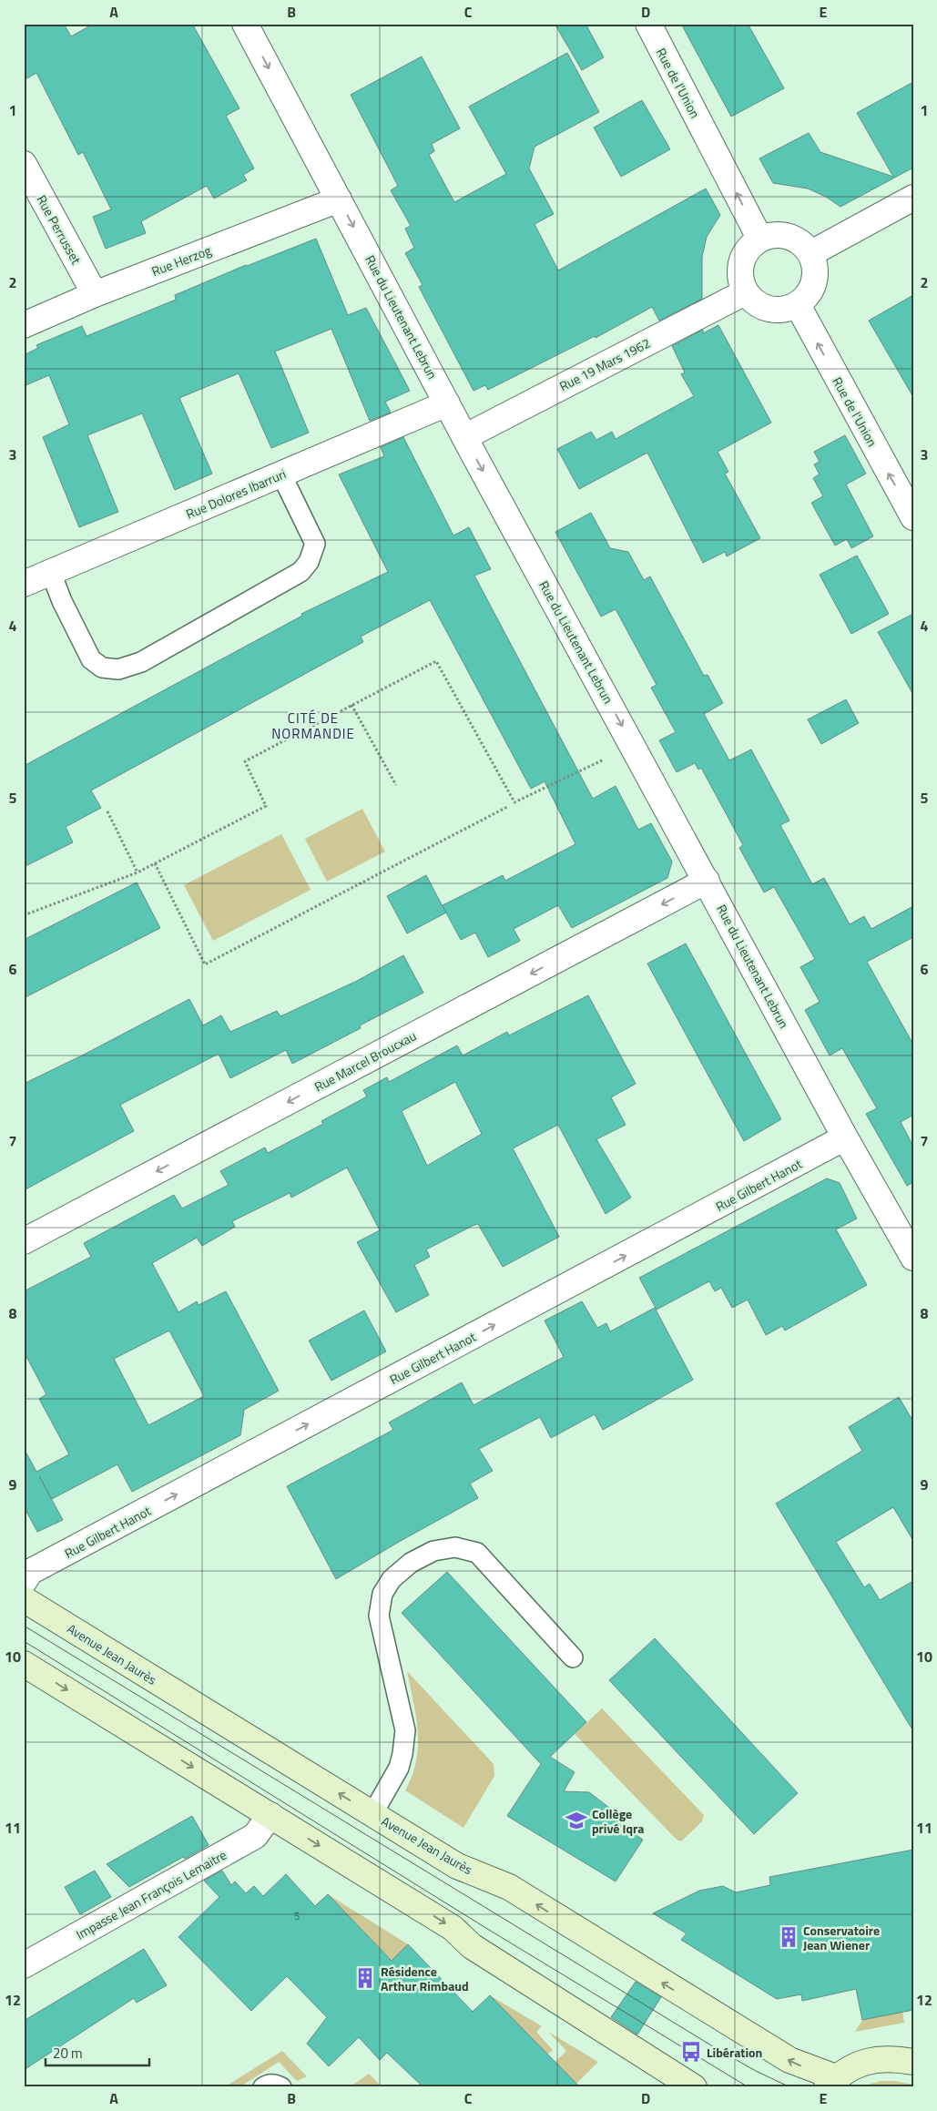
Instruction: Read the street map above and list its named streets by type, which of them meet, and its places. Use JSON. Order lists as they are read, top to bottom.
{
  "streets": {
    "street": [
      "Rue de l'Union",
      "Rue Perrusset",
      "Rue Herzog",
      "Rue du Lieutenant Lebrun",
      "Rue 19 Mars 1962",
      "Rue Dolores Ibarruri",
      "Rue Marcel Broucxau",
      "Rue Gilbert Hanot",
      "Avenue Jean Jaurès",
      "Impasse Jean François Lemaitre"
    ]
  },
  "crossings": [
    ["Rue de l'Union", "Rue 19 Mars 1962"],
    ["Rue Perrusset", "Rue Herzog"],
    ["Rue Herzog", "Rue du Lieutenant Lebrun"],
    ["Rue du Lieutenant Lebrun", "Rue 19 Mars 1962"],
    ["Rue du Lieutenant Lebrun", "Rue Dolores Ibarruri"],
    ["Rue du Lieutenant Lebrun", "Rue Marcel Broucxau"],
    ["Rue du Lieutenant Lebrun", "Rue Gilbert Hanot"]
  ],
  "one_way": [
    "Rue de l'Union",
    "Rue du Lieutenant Lebrun",
    "Rue Marcel Broucxau",
    "Rue Gilbert Hanot"
  ],
  "districts": ["CITÉ DE NORMANDIE"],
  "places": {
    "school or university": ["Collège privé Iqra"],
    "building": ["Conservatoire Jean Wiener", "Résidence Arthur Rimbaud"],
    "bus stop": ["Libération"]
  },
  "house_numbers": ["5"],
  "scale_bar": "20 m",
  "grid": {
    "columns": [
      "A",
      "B",
      "C",
      "D",
      "E"
    ],
    "rows": [
      "1",
      "2",
      "3",
      "4",
      "5",
      "6",
      "7",
      "8",
      "9",
      "10",
      "11",
      "12"
    ]
  }
}
